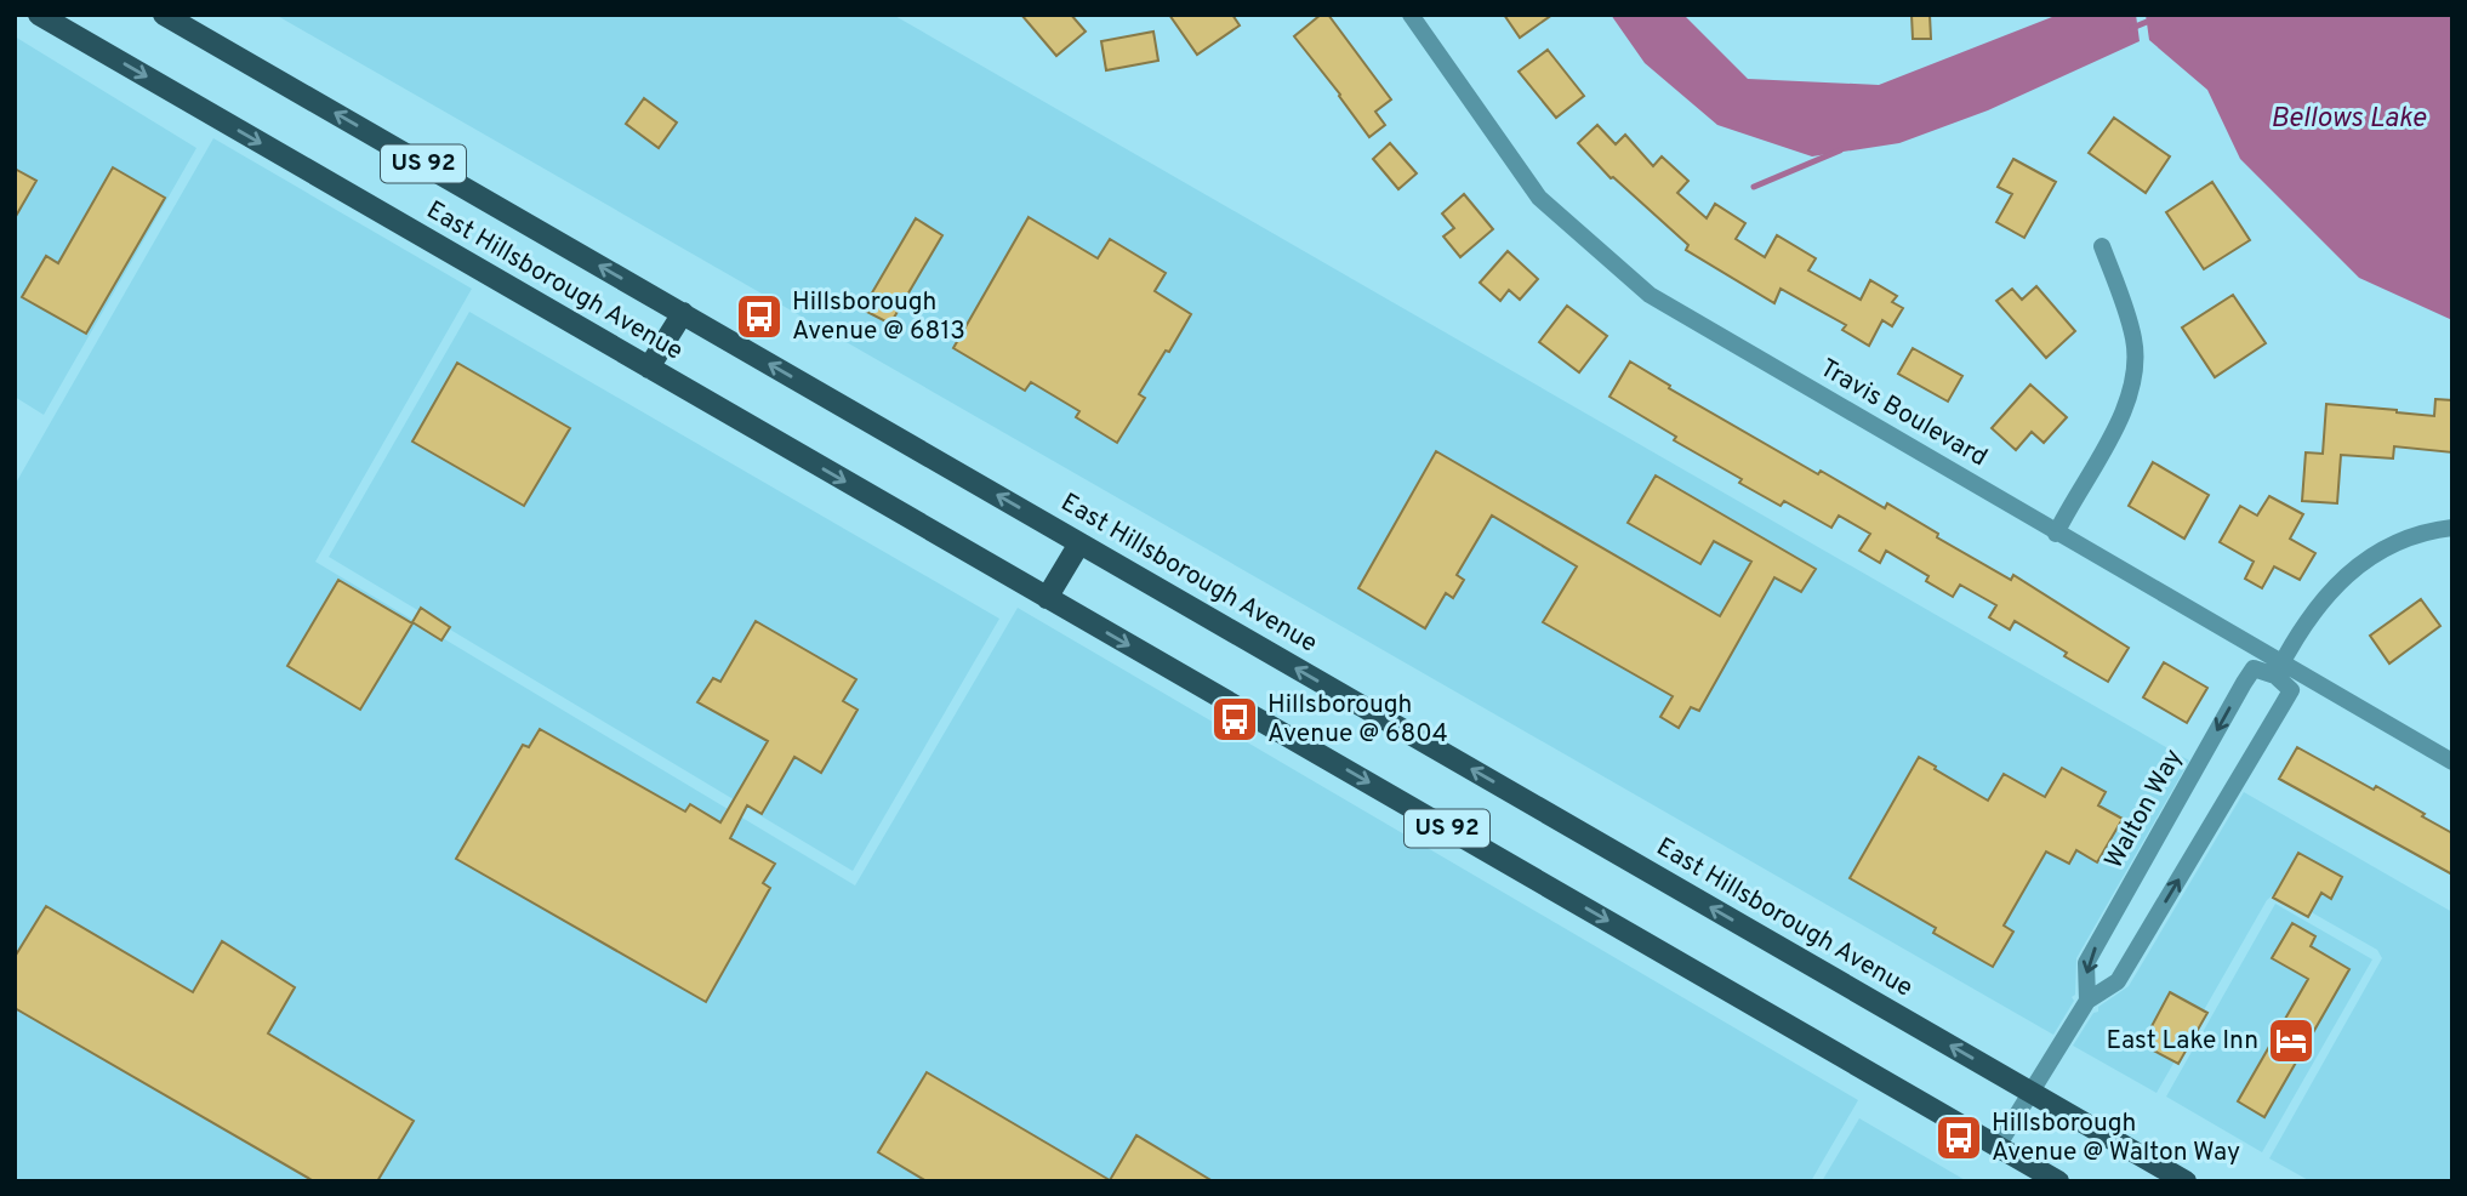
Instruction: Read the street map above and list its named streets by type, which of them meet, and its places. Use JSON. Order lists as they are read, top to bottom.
{
  "streets": {
    "main road": ["US 92", "East Hillsborough Avenue"],
    "street": ["Travis Boulevard", "Walton Way"]
  },
  "crossings": [
    ["East Hillsborough Avenue", "Walton Way"],
    ["Travis Boulevard", "Walton Way"]
  ],
  "water": ["Bellows Lake"],
  "places": {
    "bus stop": ["Hillsborough Avenue @ 6813", "Hillsborough Avenue @ 6804", "Hillsborough Avenue @ Walton Way"],
    "hotel": ["East Lake Inn"]
  }
}
